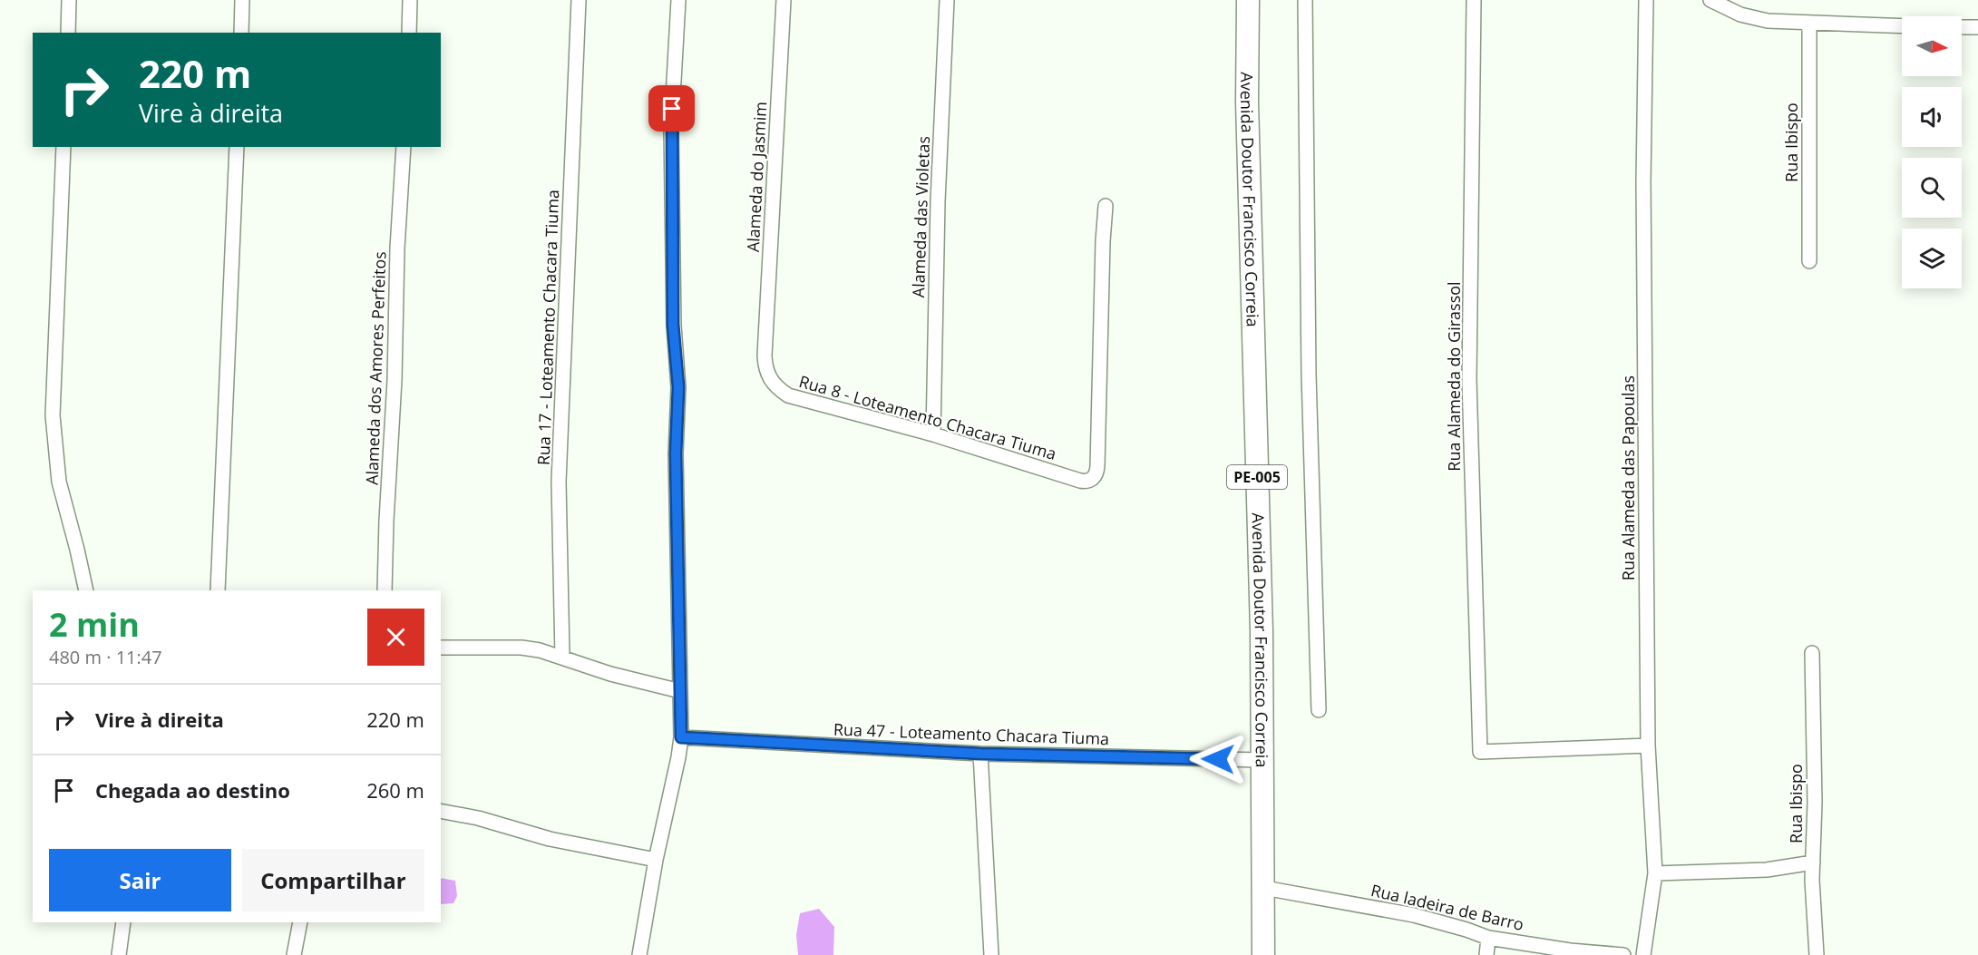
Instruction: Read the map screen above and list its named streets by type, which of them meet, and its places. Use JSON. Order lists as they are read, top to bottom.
{
  "streets": {
    "main road": ["Avenida Doutor Francisco Correia", "PE-005"],
    "street": [
      "Rua Ibispo",
      "Alameda do Jasmim",
      "Alameda das Violetas",
      "Rua 17 - Loteamento Chacara Tiuma",
      "Alameda dos Amores Perfeitos",
      "Rua Alameda do Girassol",
      "Rua 8 - Loteamento Chacara Tiuma",
      "Rua Alameda das Papoulas",
      "Rua 47 - Loteamento Chacara Tiuma",
      "Rua ladeira de Barro"
    ]
  },
  "crossings": [
    ["Alameda do Jasmim", "Rua 8 - Loteamento Chacara Tiuma"],
    ["Avenida Doutor Francisco Correia", "Rua 47 - Loteamento Chacara Tiuma"],
    ["Avenida Doutor Francisco Correia", "Rua ladeira de Barro"],
    ["Alameda das Violetas", "Rua 8 - Loteamento Chacara Tiuma"],
    ["Rua Alameda do Girassol", "Rua Alameda das Papoulas"]
  ],
  "north": "right",
  "page": {
    "turn": ["220 m", "Vire à direita"],
    "heading": ["2 min", "480 m · 11:47"],
    "list": [
      {
        "name": "Vire à direita",
        "value": "220 m"
      },
      {
        "name": "Chegada ao destino",
        "value": "260 m"
      }
    ],
    "buttons": ["Sair", "Compartilhar"]
  }
}
